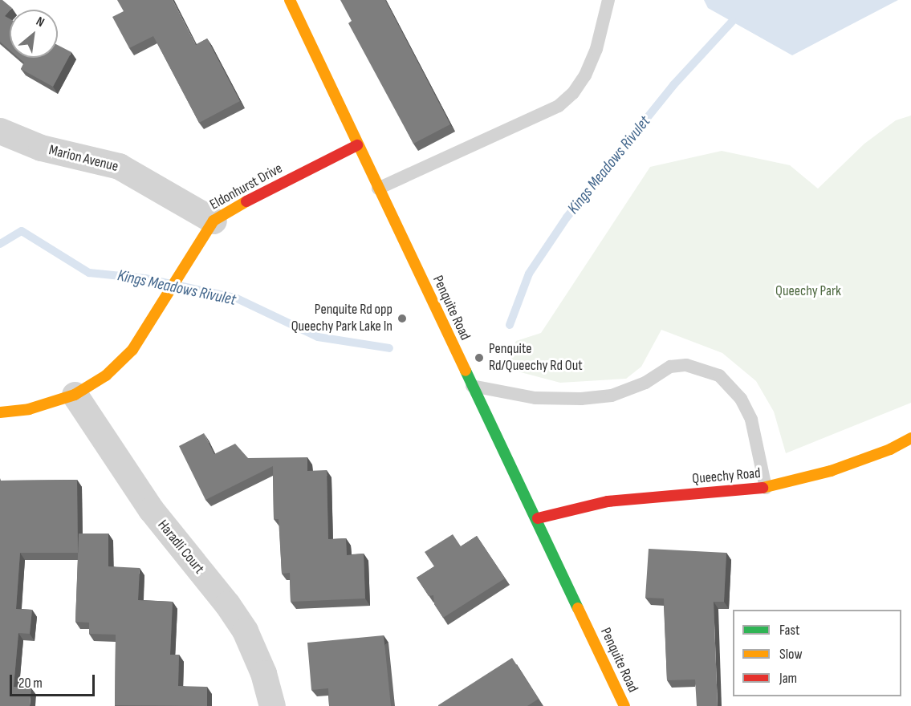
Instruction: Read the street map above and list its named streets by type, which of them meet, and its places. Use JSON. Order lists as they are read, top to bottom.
{
  "streets": {
    "street": [
      "Marion Avenue",
      "Eldonhurst Drive",
      "Penquite Road",
      "Queechy Road",
      "Haradli Court"
    ]
  },
  "crossings": [
    ["Marion Avenue", "Eldonhurst Drive"],
    ["Eldonhurst Drive", "Penquite Road"],
    ["Eldonhurst Drive", "Haradli Court"],
    ["Penquite Road", "Queechy Road"]
  ],
  "water": ["Kings Meadows Rivulet"],
  "parks": ["Queechy Park"],
  "places": ["Penquite Rd opp Queechy Park Lake In", "Penquite Rd/Queechy Rd Out"],
  "legend": ["Fast", "Slow", "Jam"],
  "scale_bar": "20 m",
  "north": "top right"
}
